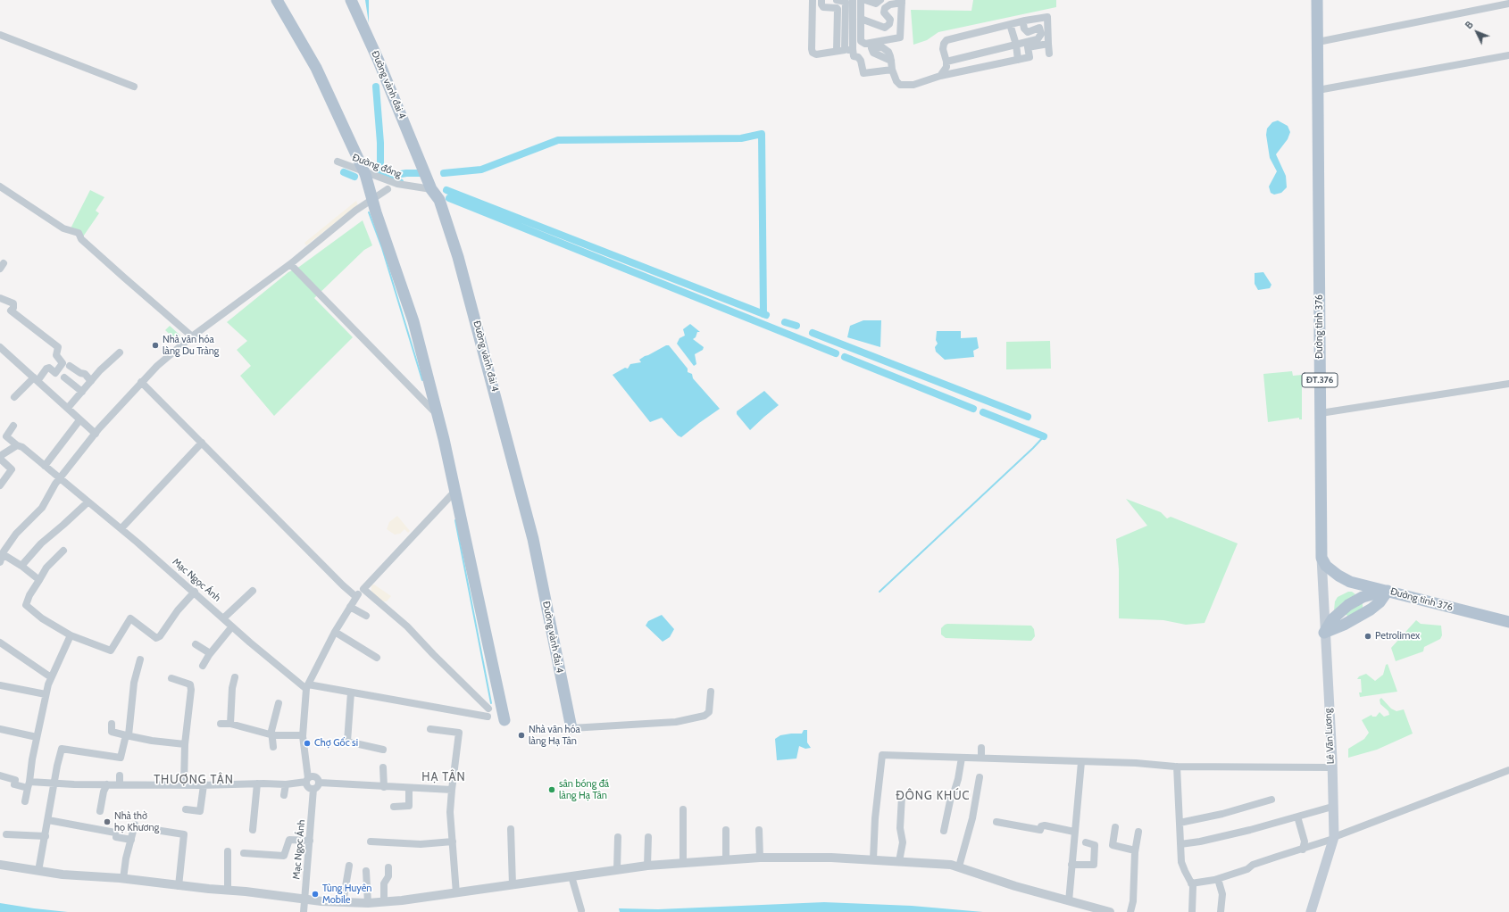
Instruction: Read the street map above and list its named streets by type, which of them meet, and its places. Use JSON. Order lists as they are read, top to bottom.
{
  "streets": {
    "main road": [
      "Đường vành đai 4",
      "Đường tỉnh 376",
      "ĐT.376",
      "Lê Văn Lương"
    ],
    "street": ["Đường đồng", "Mạc Ngọc Ánh"]
  },
  "crossings": [
    ["Đường vành đai 4", "Đường đồng"],
    ["Đường tỉnh 376", "Lê Văn Lương"]
  ],
  "districts": ["HẠ TÂN", "THƯỢNG TÂN", "ĐÔNG KHÚC"],
  "places": [
    "Nhà văn hóa làng Du Tràng",
    "Petrolimex",
    "Nhà văn hóa làng Hạ Tân",
    "Chợ Gốc si",
    "sân bóng đá làng Hạ Tân",
    "Nhà thờ họ Khương",
    "Tùng Huyên Mobile"
  ],
  "north": "top left"
}
